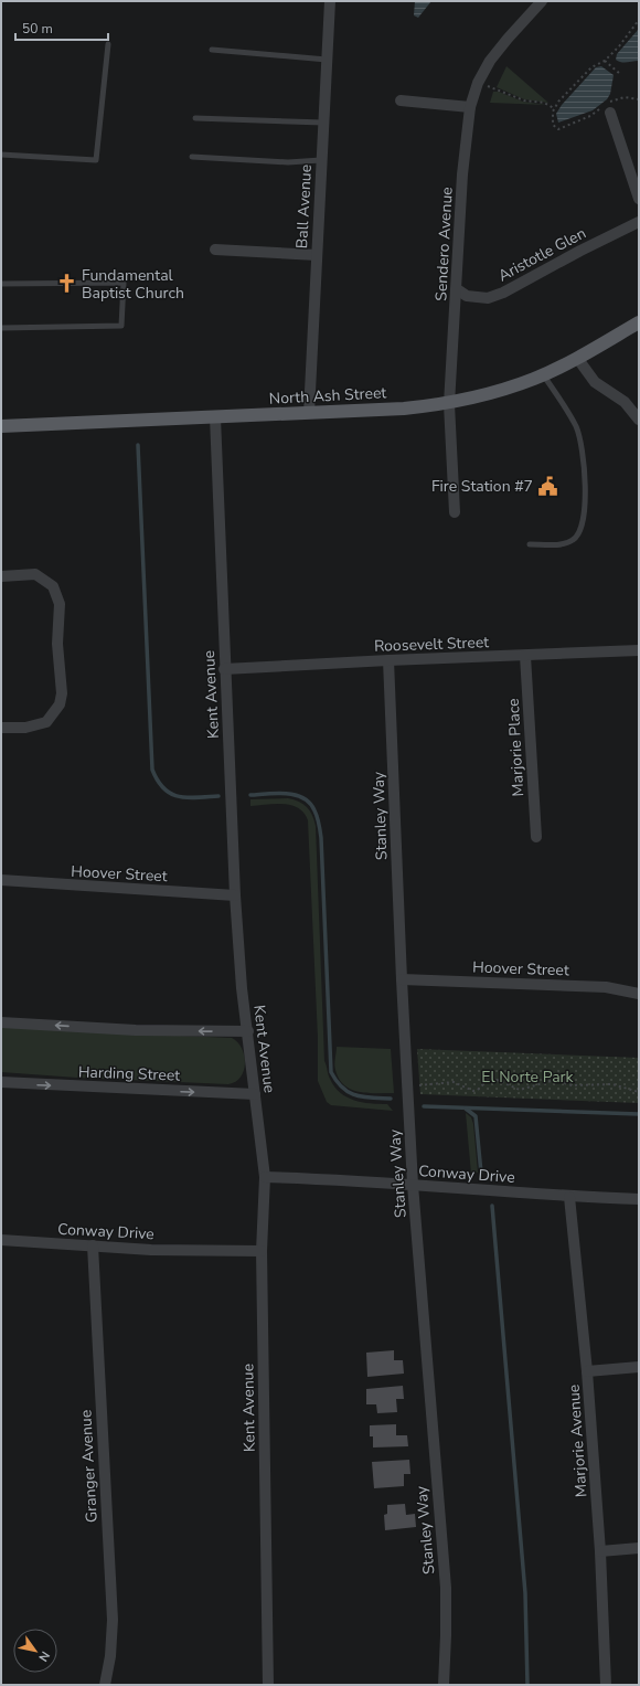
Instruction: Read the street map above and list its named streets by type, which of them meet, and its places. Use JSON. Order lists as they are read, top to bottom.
{
  "streets": {
    "main road": ["North Ash Street"],
    "street": [
      "Ball Avenue",
      "Sendero Avenue",
      "Aristotle Glen",
      "Roosevelt Street",
      "Kent Avenue",
      "Marjorie Place",
      "Stanley Way",
      "Hoover Street",
      "Harding Street",
      "Conway Drive",
      "Marjorie Avenue",
      "Granger Avenue"
    ]
  },
  "crossings": [
    ["Ball Avenue", "North Ash Street"],
    ["Sendero Avenue", "Aristotle Glen"],
    ["Sendero Avenue", "North Ash Street"],
    ["North Ash Street", "Kent Avenue"],
    ["Roosevelt Street", "Kent Avenue"],
    ["Roosevelt Street", "Marjorie Place"],
    ["Roosevelt Street", "Stanley Way"],
    ["Kent Avenue", "Hoover Street"],
    ["Kent Avenue", "Harding Street"],
    ["Kent Avenue", "Conway Drive"],
    ["Stanley Way", "Hoover Street"],
    ["Stanley Way", "Conway Drive"],
    ["Conway Drive", "Marjorie Avenue"],
    ["Conway Drive", "Granger Avenue"]
  ],
  "parks": ["El Norte Park"],
  "places": {
    "church": ["Fundamental Baptist Church"],
    "public building": ["Fire Station #7"]
  },
  "scale_bar": "50 m",
  "north": "bottom right"
}
